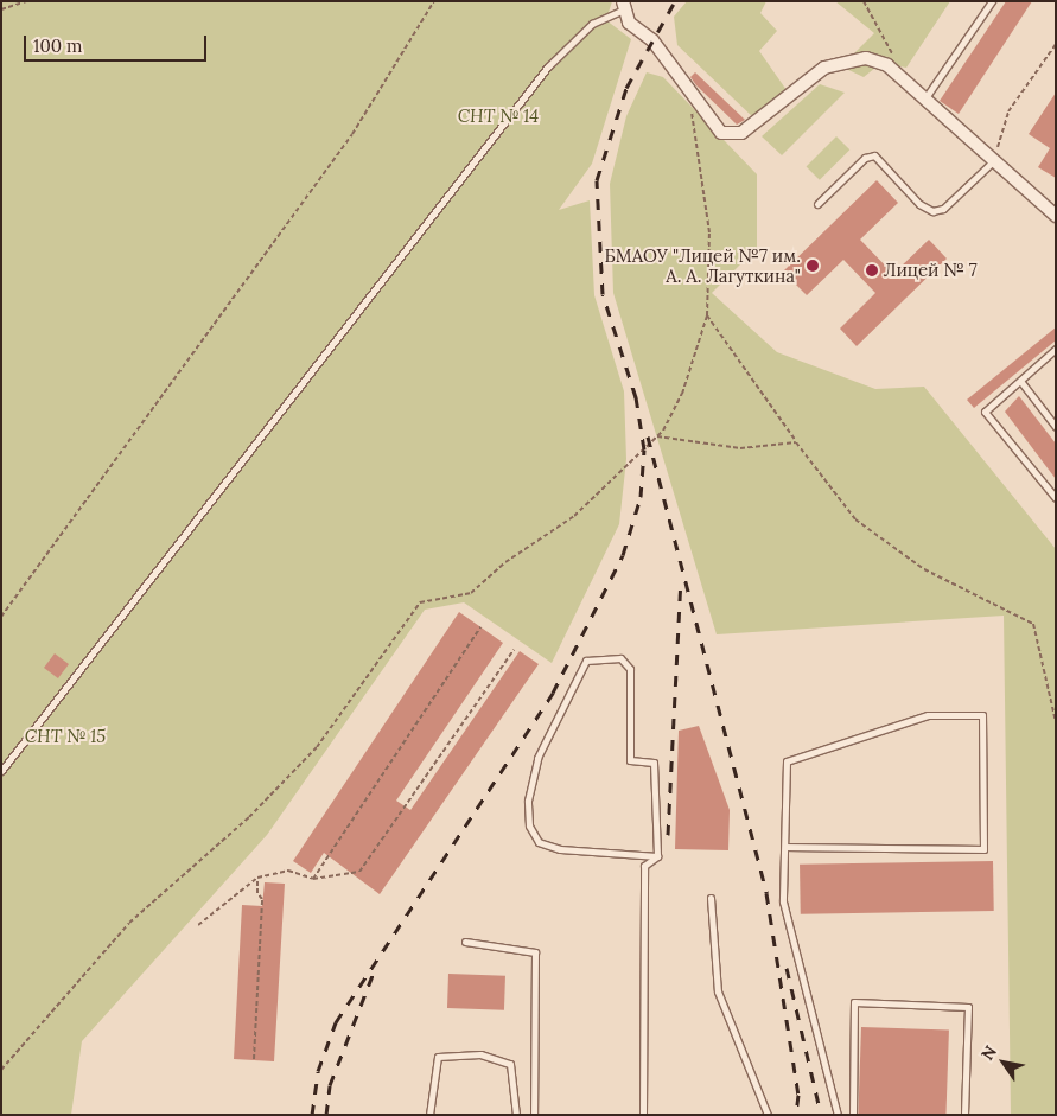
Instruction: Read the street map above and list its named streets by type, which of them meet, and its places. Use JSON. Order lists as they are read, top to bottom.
{
  "parks": ["СНТ № 14", "СНТ № 15"],
  "places": ["БМАОУ \"Лицей №7 им. А. А. Лагуткина\"", "Лицей № 7"],
  "scale_bar": "100 m",
  "north": "top left"
}
